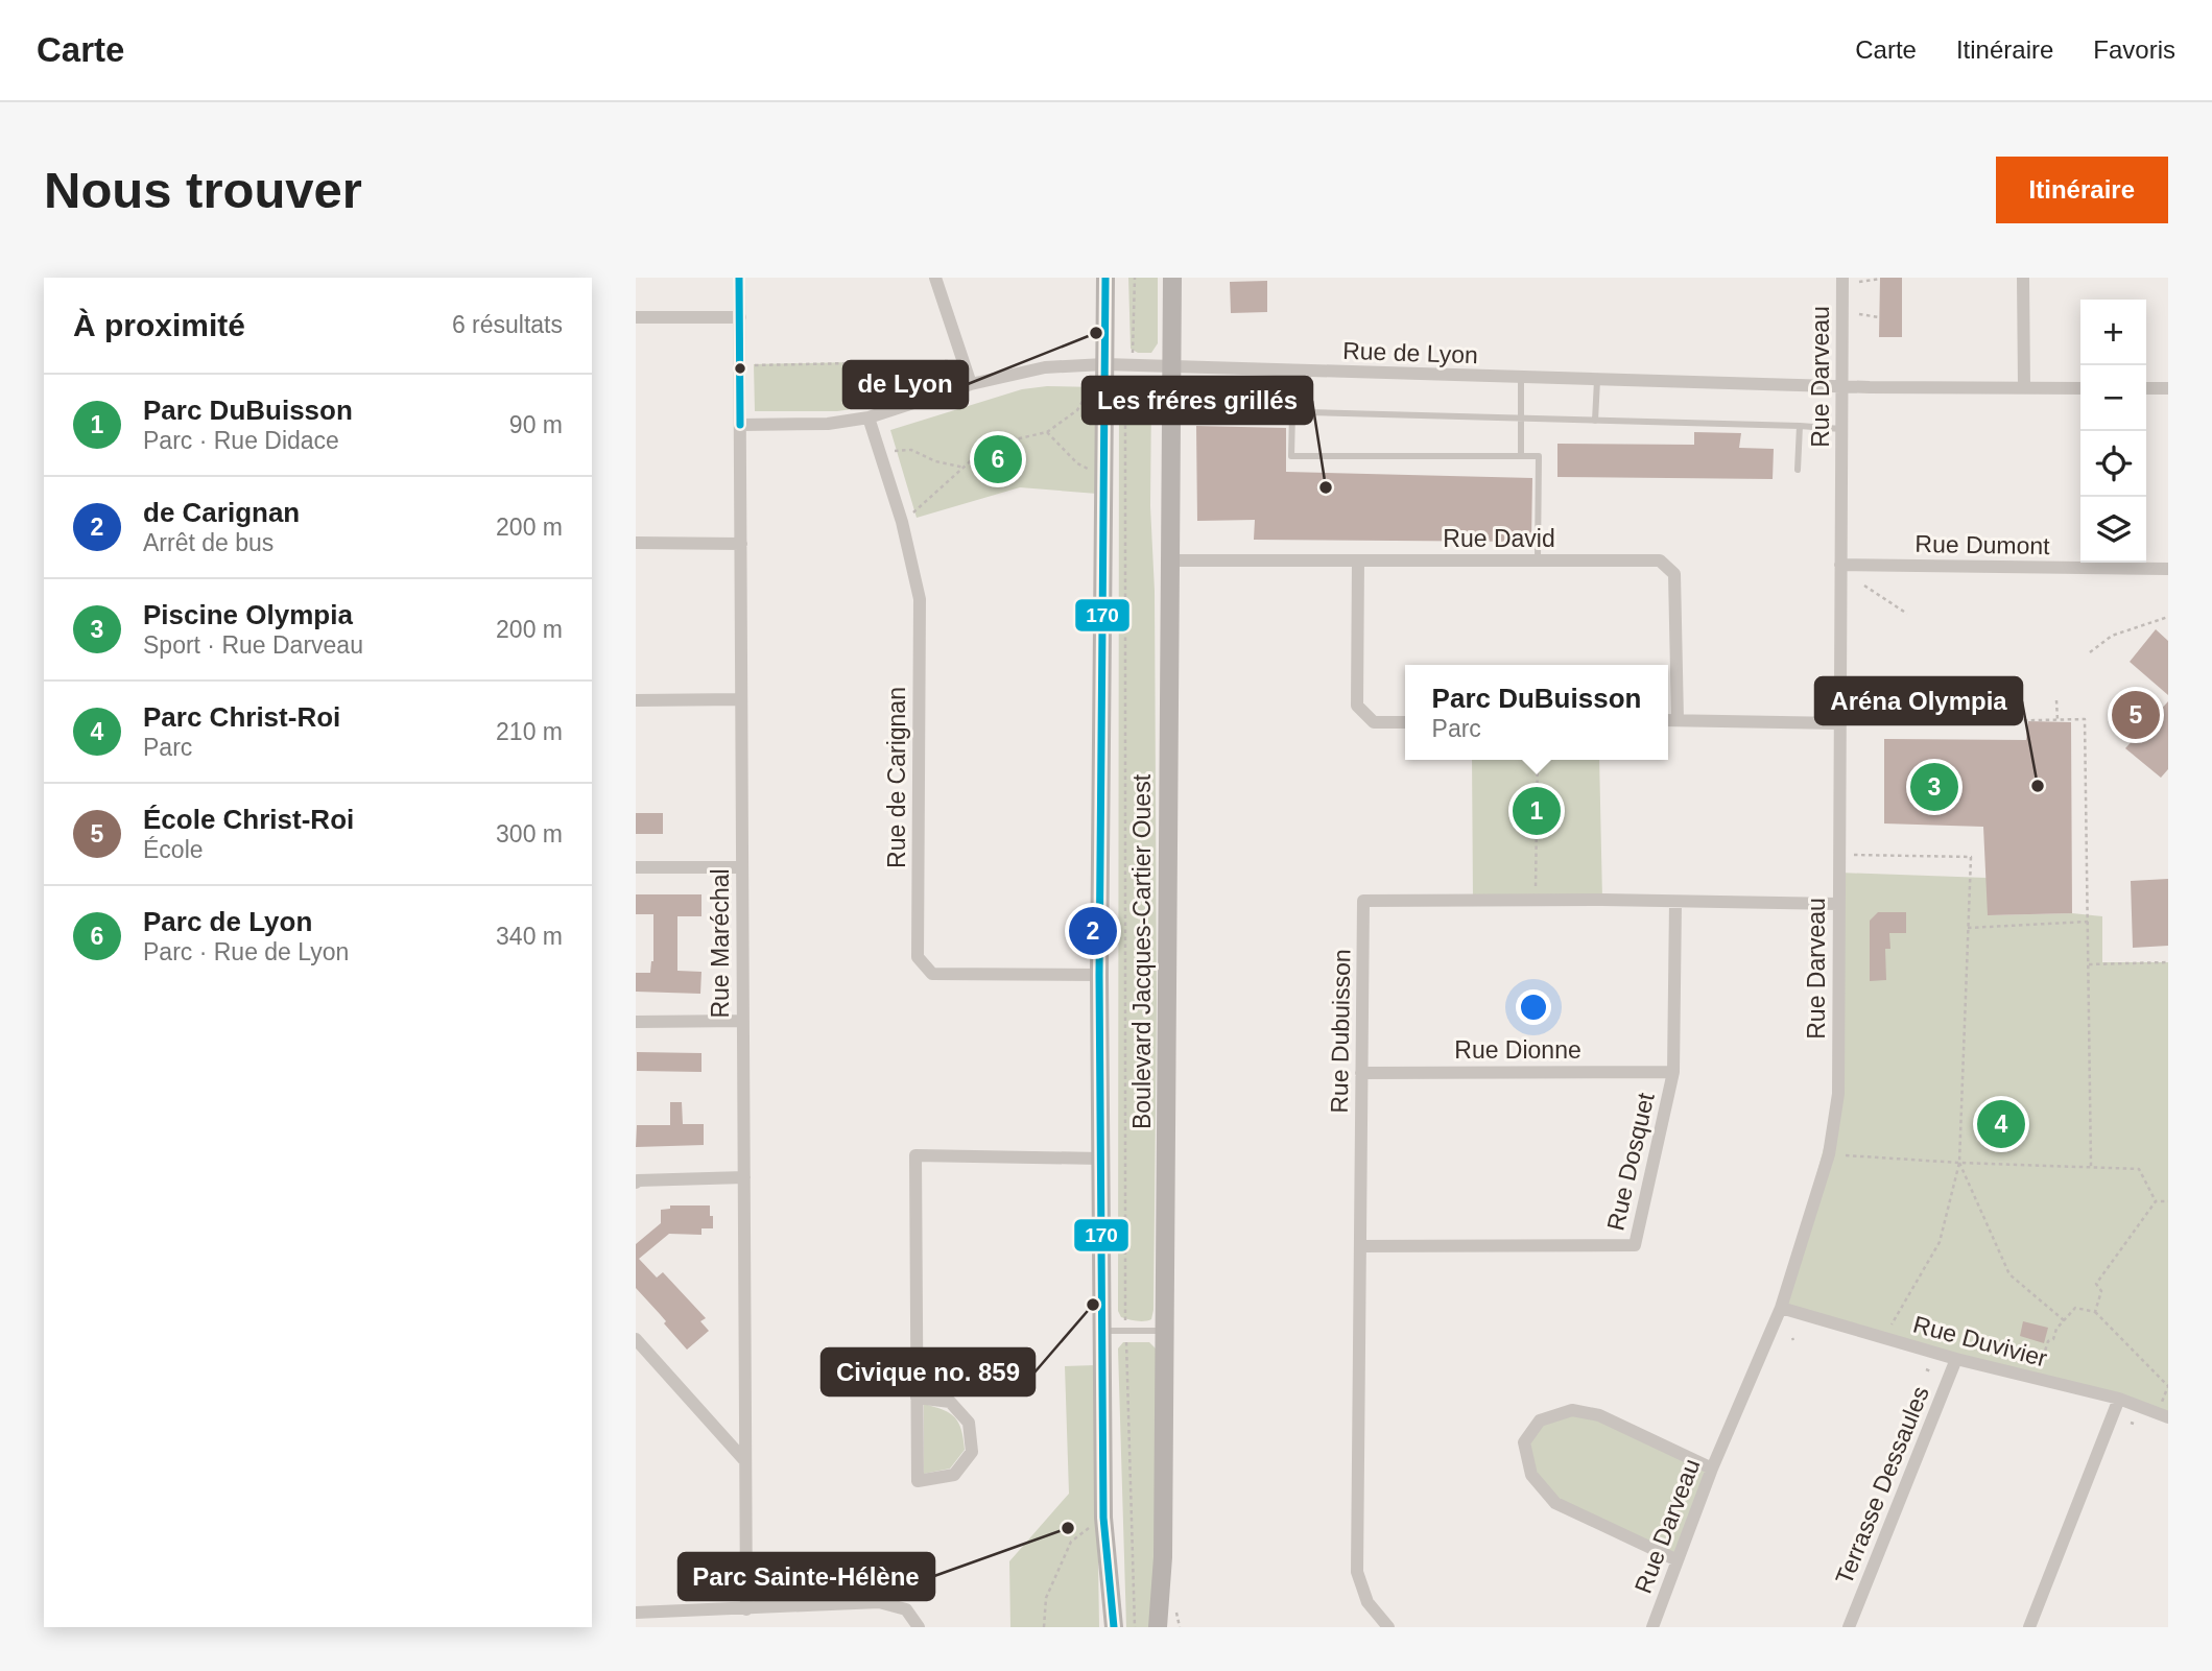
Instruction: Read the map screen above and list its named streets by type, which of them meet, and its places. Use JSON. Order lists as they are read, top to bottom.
{
  "streets": {
    "main road": ["Boulevard Jacques-Cartier Ouest"],
    "street": [
      "Rue de Lyon",
      "Rue Darveau",
      "Rue David",
      "Rue Dumont",
      "Rue de Carignan",
      "Rue Maréchal",
      "Rue Dubuisson",
      "Rue Dionne",
      "Rue Dosquet",
      "Rue Duvivier",
      "Terrasse Dessaules"
    ]
  },
  "crossings": [
    ["Rue de Lyon", "Rue Darveau"],
    ["Rue de Lyon", "Rue de Carignan"],
    ["Rue de Lyon", "Rue Maréchal"],
    ["Rue de Lyon", "Boulevard Jacques-Cartier Ouest"],
    ["Rue Darveau", "Rue Dumont"],
    ["Rue Darveau", "Rue Dubuisson"],
    ["Rue Darveau", "Rue Duvivier"],
    ["Rue David", "Boulevard Jacques-Cartier Ouest"],
    ["Rue de Carignan", "Boulevard Jacques-Cartier Ouest"],
    ["Rue Dubuisson", "Rue Dionne"],
    ["Rue Dubuisson", "Rue Dosquet"],
    ["Rue Dionne", "Rue Dosquet"],
    ["Rue Duvivier", "Terrasse Dessaules"]
  ],
  "places": [
    "de Lyon",
    "Les fréres grillés",
    "Aréna Olympia",
    "Civique no. 859",
    "Parc Sainte-Hélène"
  ],
  "lines": ["transit line 170"],
  "page": {
    "header": "Carte",
    "nav": ["Carte", "Itinéraire", "Favoris"],
    "buttons": "Itinéraire",
    "title": "Nous trouver",
    "heading": ["À proximité", "6 résultats"],
    "map_buttons": ["+", "−"],
    "list": [
      {
        "mark": "1",
        "name": "Parc DuBuisson",
        "note": "Parc · Rue Didace",
        "value": "90 m"
      },
      {
        "mark": "2",
        "name": "de Carignan",
        "note": "Arrêt de bus",
        "value": "200 m"
      },
      {
        "mark": "3",
        "name": "Piscine Olympia",
        "note": "Sport · Rue Darveau",
        "value": "200 m"
      },
      {
        "mark": "4",
        "name": "Parc Christ-Roi",
        "note": "Parc",
        "value": "210 m"
      },
      {
        "mark": "5",
        "name": "École Christ-Roi",
        "note": "École",
        "value": "300 m"
      },
      {
        "mark": "6",
        "name": "Parc de Lyon",
        "note": "Parc · Rue de Lyon",
        "value": "340 m"
      }
    ],
    "pins": [
      "6",
      "5",
      "3",
      "1",
      "2",
      "4"
    ],
    "popup": ["Parc DuBuisson", "Parc"]
  }
}
